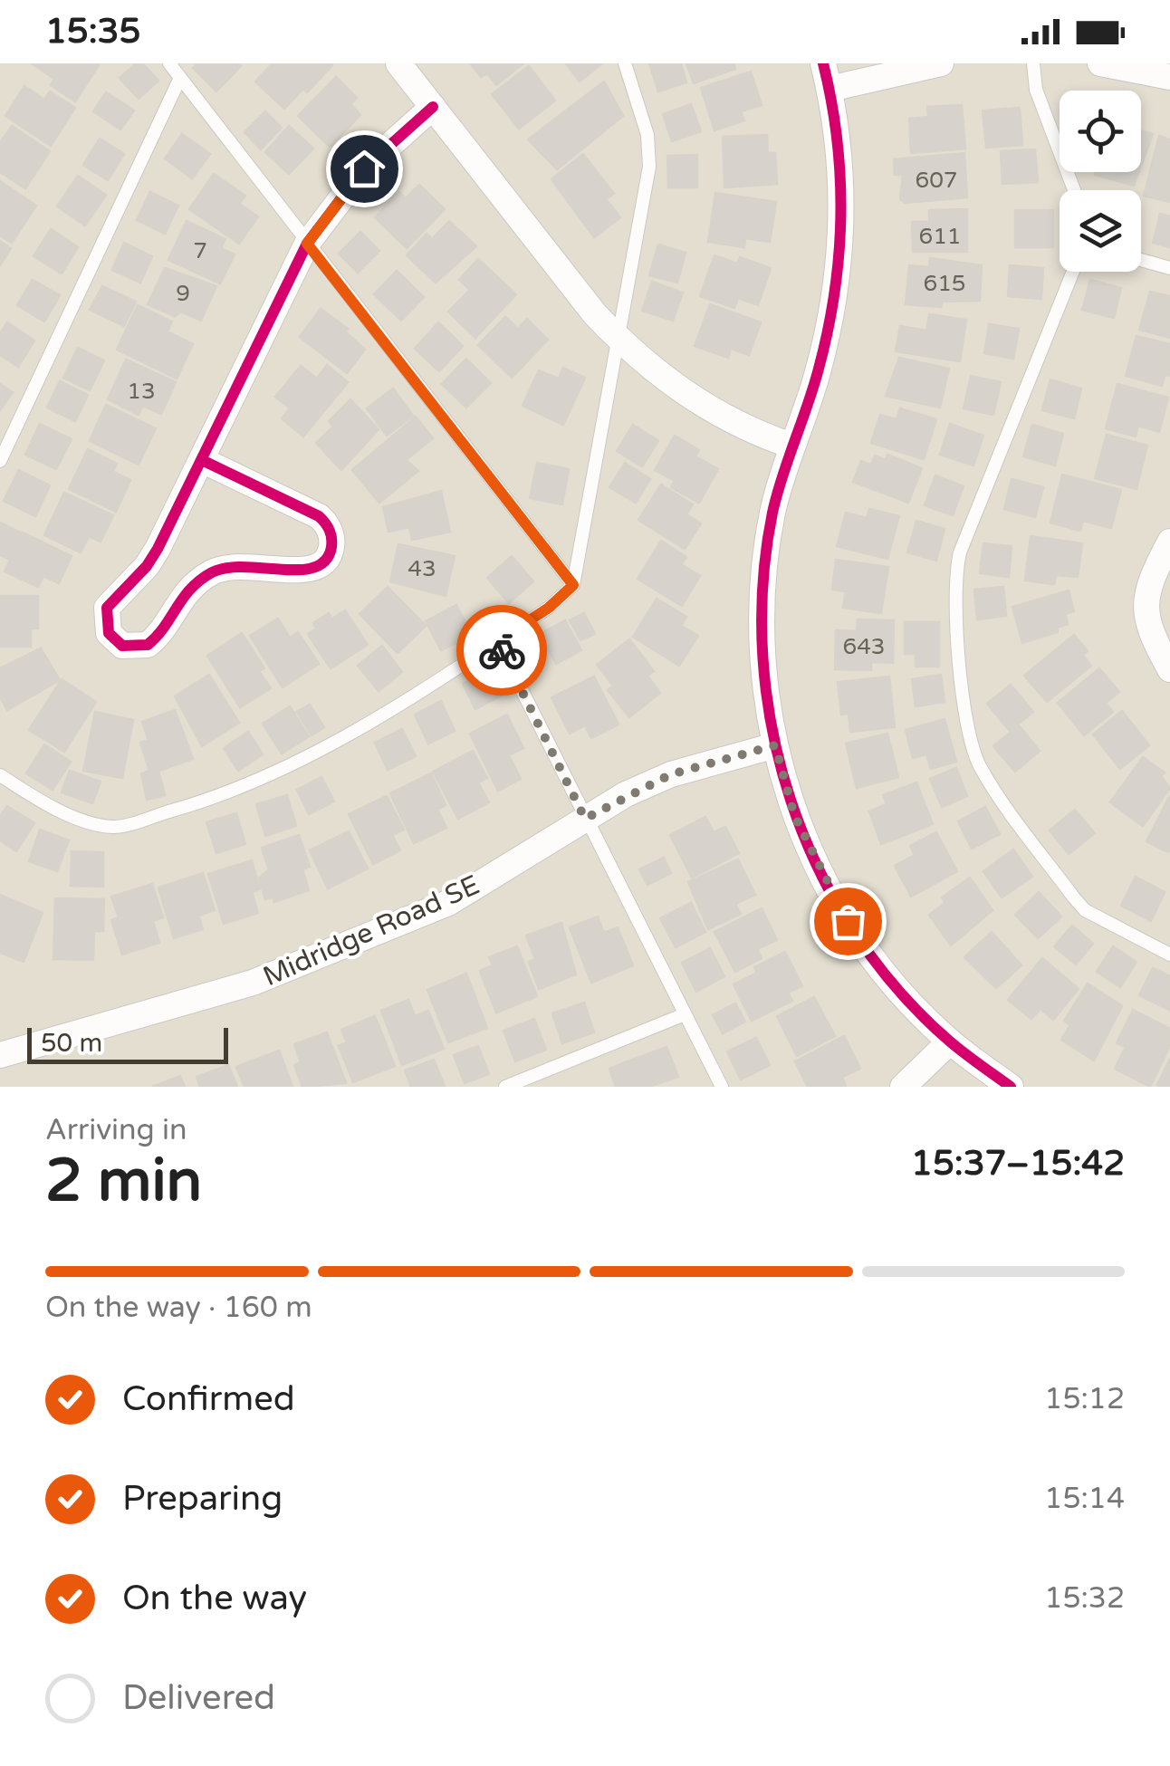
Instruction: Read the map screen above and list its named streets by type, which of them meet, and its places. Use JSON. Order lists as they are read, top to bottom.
{
  "streets": {
    "street": ["Midridge Road SE"]
  },
  "house_numbers": [
    "607",
    "611",
    "7",
    "615",
    "9",
    "13",
    "43",
    "643"
  ],
  "scale_bar": "50 m",
  "page": {
    "status": "15:35",
    "scale": "50 m",
    "heading": ["2 min", "Arriving in", "15:37–15:42"],
    "bar": "On the way · 160 m",
    "list": [
      ["Confirmed", "15:12"],
      ["Preparing", "15:14"],
      ["On the way", "15:32"],
      "Delivered"
    ]
  }
}
